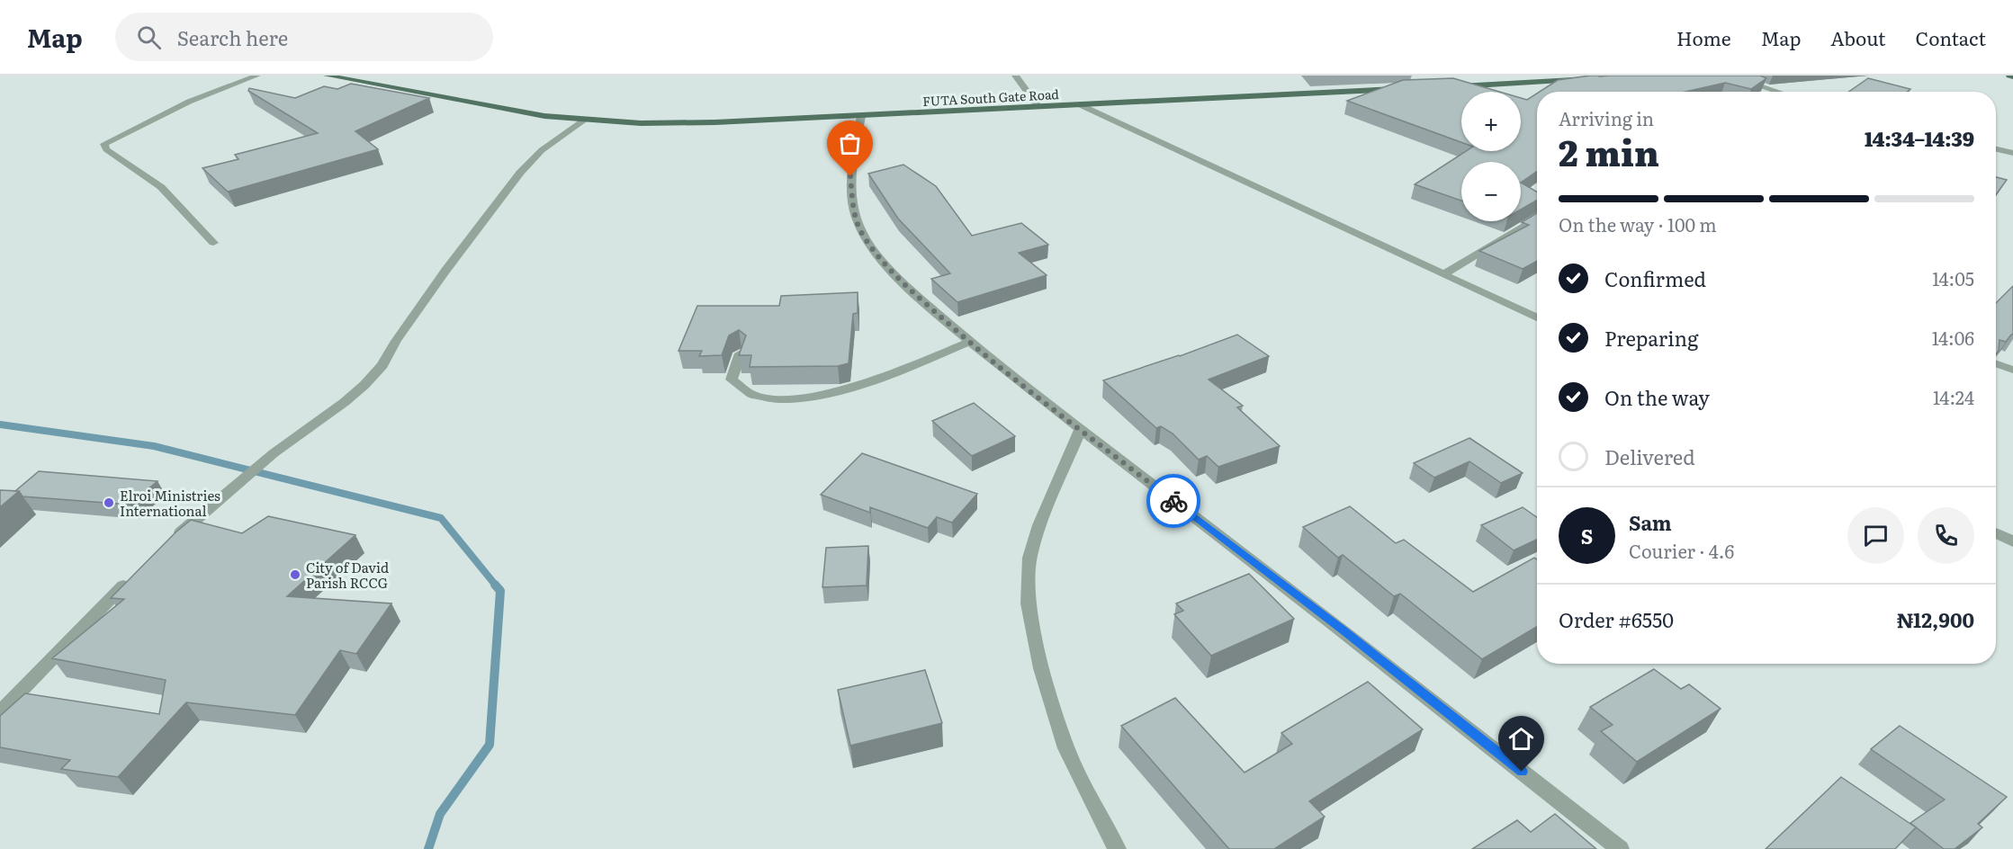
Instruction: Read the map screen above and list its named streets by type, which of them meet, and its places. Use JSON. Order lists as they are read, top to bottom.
{
  "streets": {
    "main road": ["FUTA South Gate Road"]
  },
  "places": ["Elroi Ministries International", "City of David Parish RCCG"],
  "page": {
    "header": "Map",
    "search": "Search here",
    "nav": [
      "Home",
      "Map",
      "About",
      "Contact"
    ],
    "map_buttons": ["+", "−"],
    "heading": ["2 min", "Arriving in", "14:34–14:39"],
    "panel": [
      "Sam",
      "Courier · 4.6",
      "Order #6550",
      "₦12,900"
    ],
    "bar": "On the way · 100 m",
    "list": [
      ["Confirmed", "14:05"],
      ["Preparing", "14:06"],
      ["On the way", "14:24"],
      "Delivered"
    ],
    "round": "S"
  }
}
